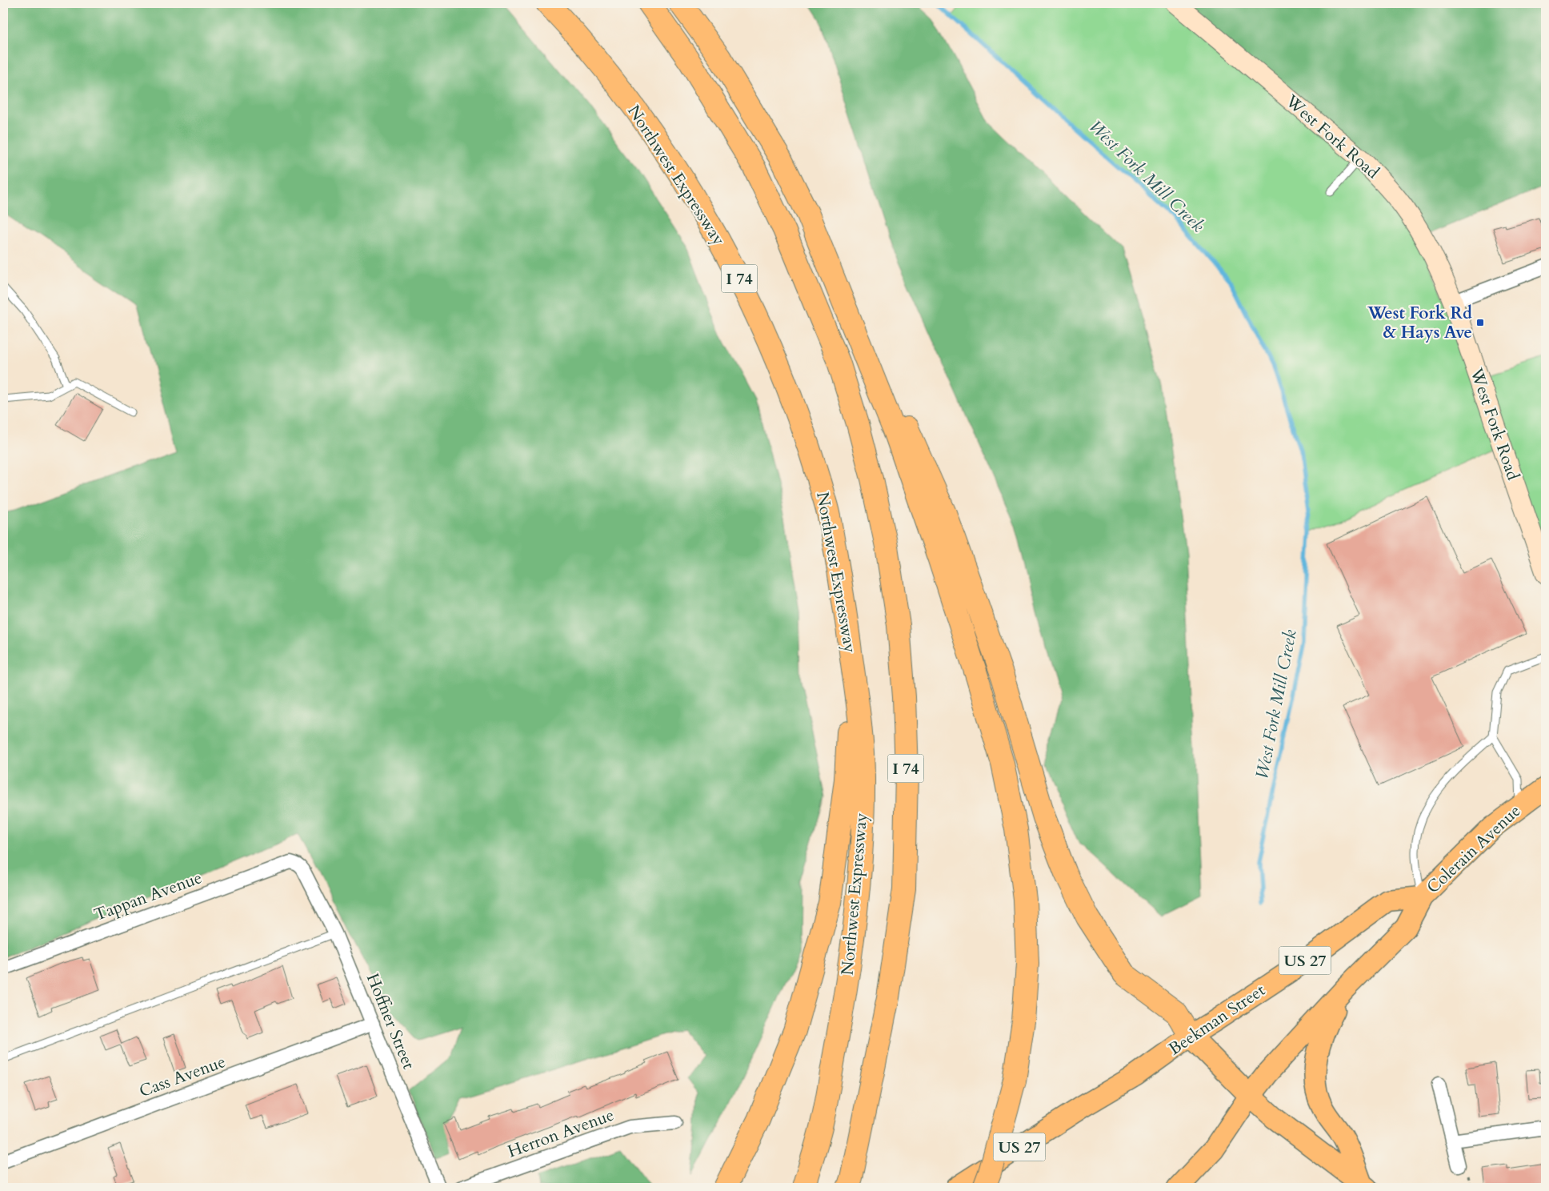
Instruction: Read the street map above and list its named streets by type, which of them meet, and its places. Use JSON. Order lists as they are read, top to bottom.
{
  "streets": {
    "highway": ["Northwest Expressway", "I 74"],
    "main road": ["Colerain Avenue", "US 27", "Beekman Street"],
    "street": [
      "West Fork Road",
      "Tappan Avenue",
      "Hoffner Street",
      "Cass Avenue",
      "Herron Avenue"
    ]
  },
  "crossings": [
    ["Colerain Avenue", "US 27"],
    ["Colerain Avenue", "Beekman Street"],
    ["Tappan Avenue", "Hoffner Street"],
    ["US 27", "Beekman Street"],
    ["Hoffner Street", "Cass Avenue"]
  ],
  "water": ["West Fork Mill Creek"],
  "places": {
    "transit": ["West Fork Rd & Hays Ave"]
  }
}
